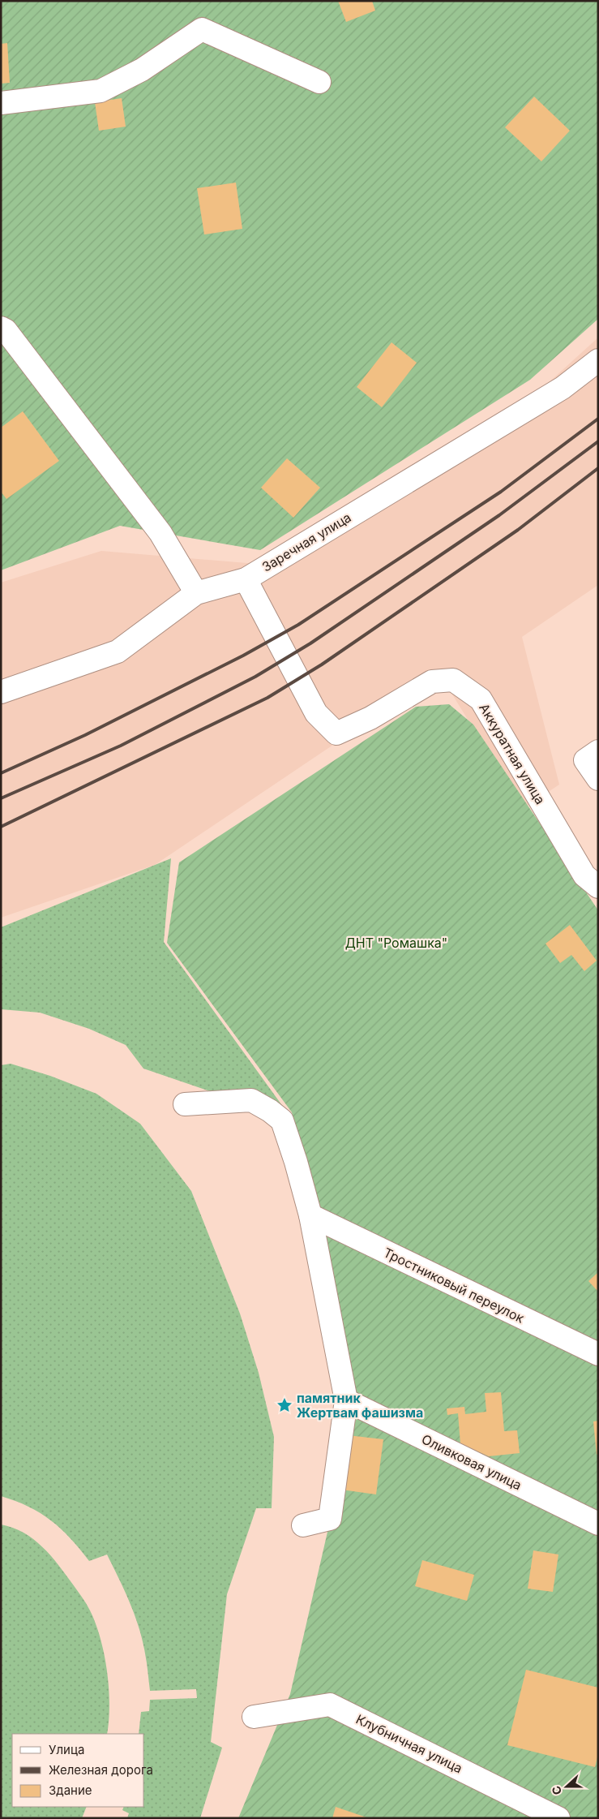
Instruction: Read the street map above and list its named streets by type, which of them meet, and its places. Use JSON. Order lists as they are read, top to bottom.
{
  "streets": {
    "street": [
      "Заречная улица",
      "Аккуратная улица",
      "Тростниковый переулок",
      "Оливковая улица",
      "Клубничная улица"
    ]
  },
  "crossings": [
    ["Заречная улица", "Аккуратная улица"]
  ],
  "parks": ["ДНТ \"Ромашка\""],
  "places": {
    "place": ["памятник Жертвам фашизма"]
  },
  "legend": ["Улица", "Железная дорога", "Здание"],
  "north": "left"
}
